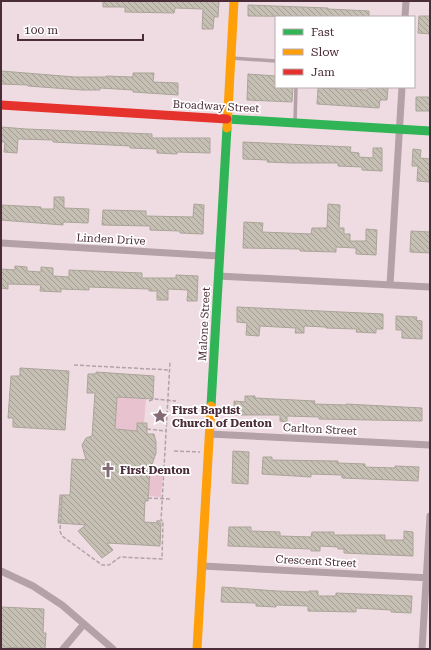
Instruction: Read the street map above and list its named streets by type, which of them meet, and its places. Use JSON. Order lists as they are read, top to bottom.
{
  "streets": {
    "street": [
      "Broadway Street",
      "Linden Drive",
      "Malone Street",
      "Carlton Street",
      "Crescent Street"
    ]
  },
  "crossings": [
    ["Broadway Street", "Malone Street"],
    ["Linden Drive", "Malone Street"],
    ["Malone Street", "Carlton Street"],
    ["Malone Street", "Crescent Street"]
  ],
  "places": {
    "place": ["First Baptist Church of Denton"],
    "church": ["First Denton"]
  },
  "legend": ["Fast", "Slow", "Jam"],
  "scale_bar": "100 m"
}
